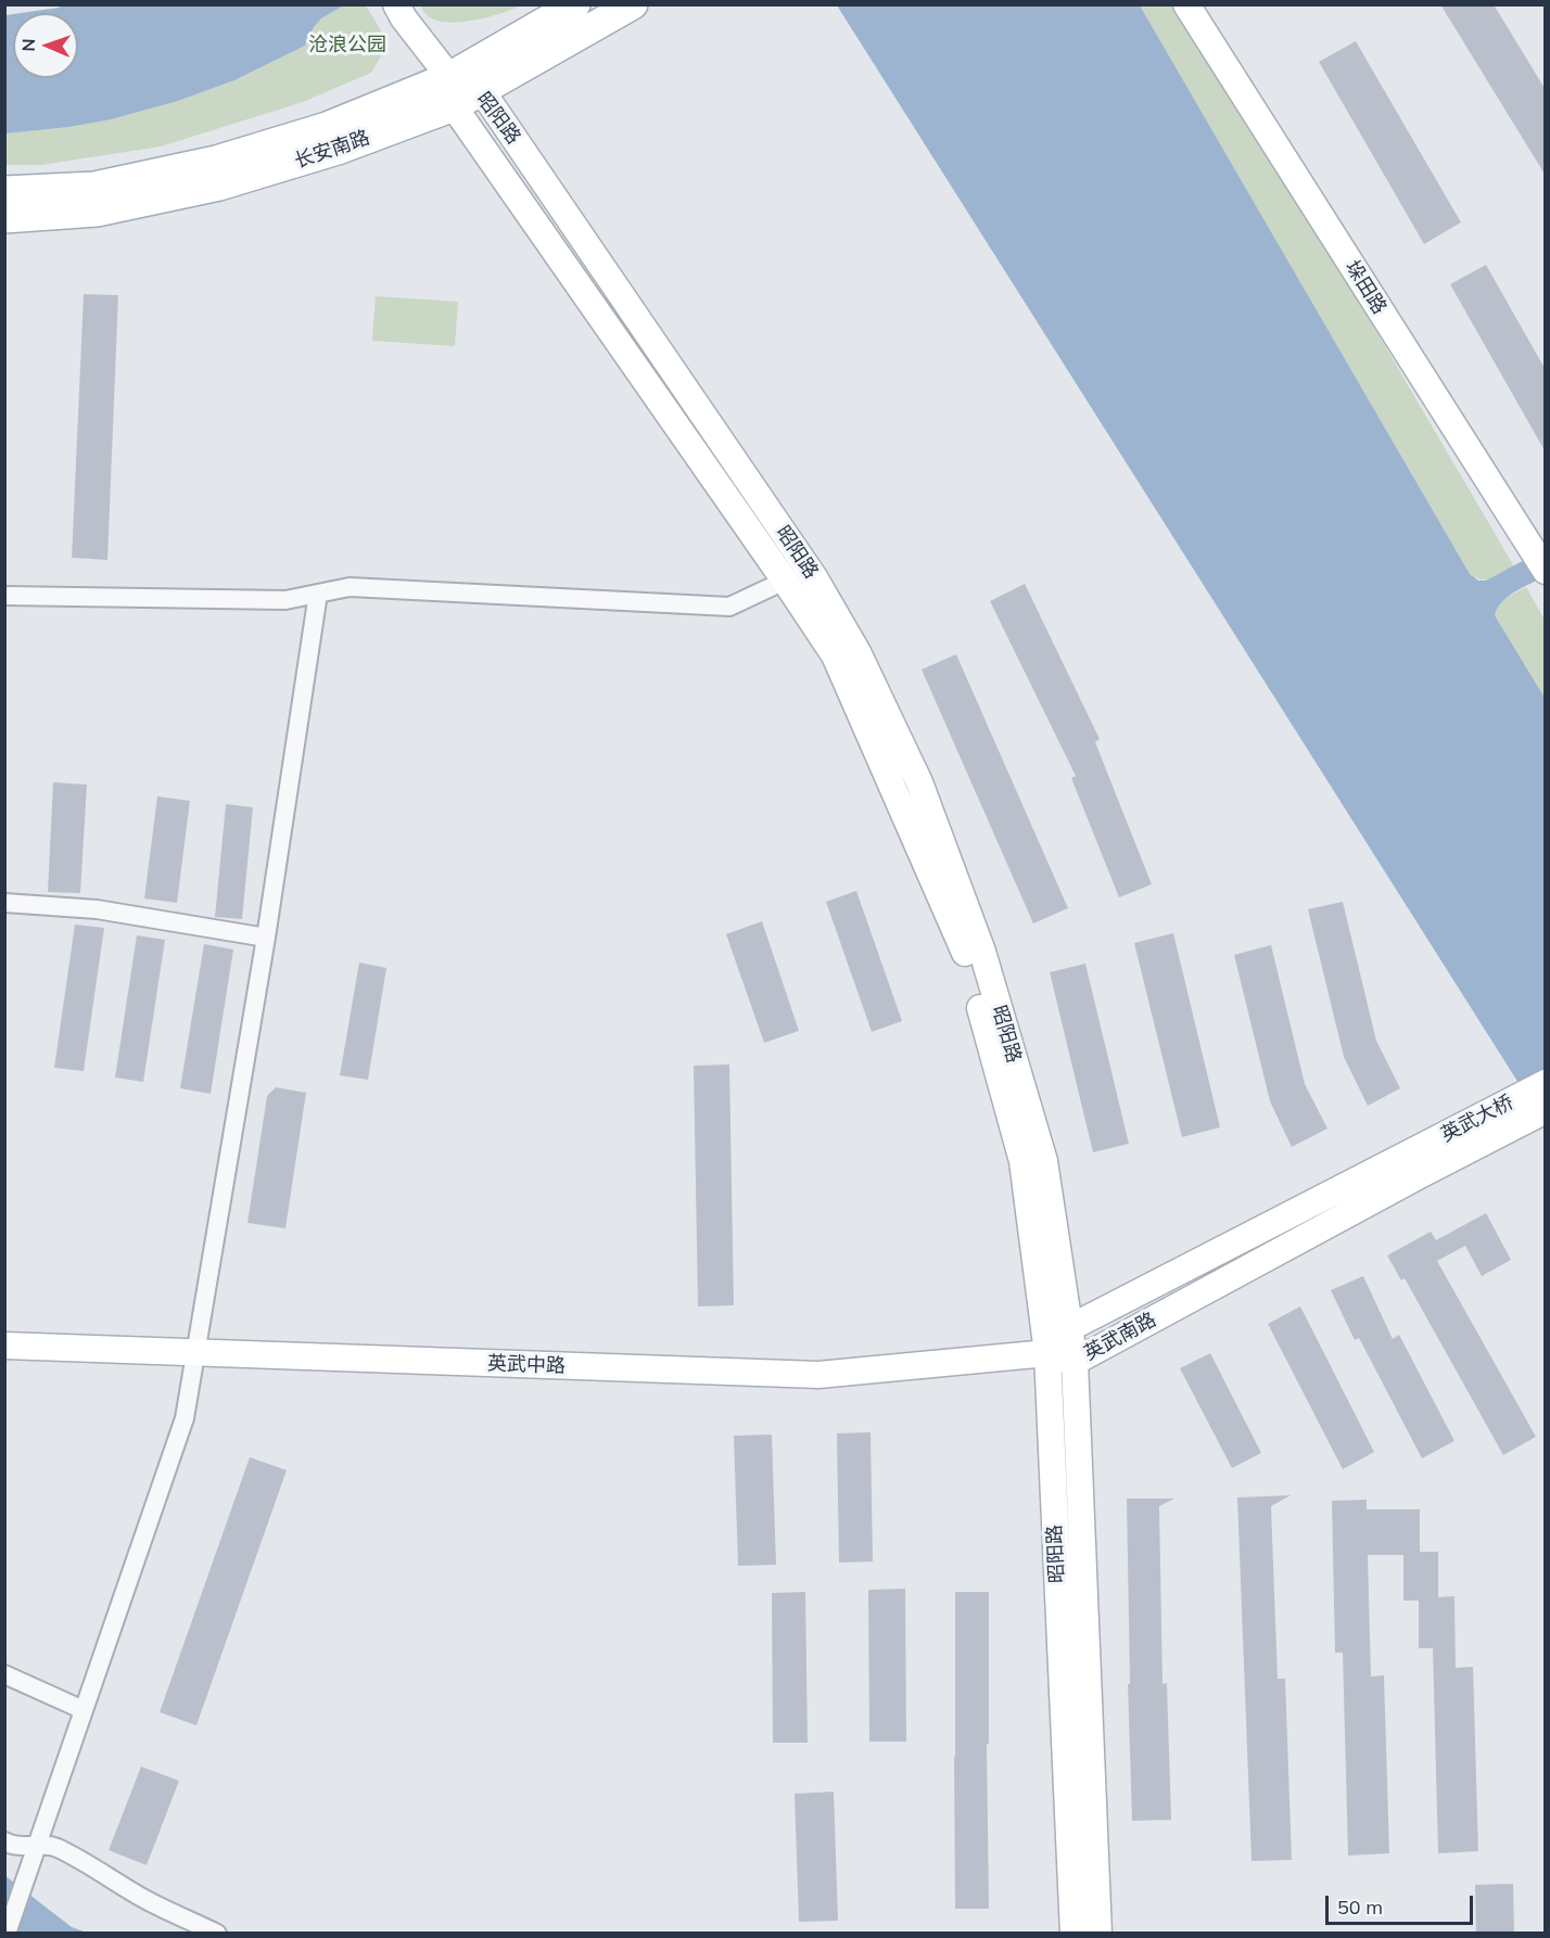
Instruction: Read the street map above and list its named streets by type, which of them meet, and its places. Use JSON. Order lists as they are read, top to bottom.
{
  "streets": {
    "main road": [
      "昭阳路",
      "长安南路",
      "垛田路",
      "英武大桥",
      "英武南路",
      "英武中路"
    ]
  },
  "crossings": [
    ["昭阳路", "长安南路"],
    ["昭阳路", "英武南路"],
    ["昭阳路", "英武中路"],
    ["英武大桥", "英武南路"],
    ["英武南路", "英武中路"]
  ],
  "parks": ["沧浪公园"],
  "scale_bar": "50 m",
  "north": "left"
}
